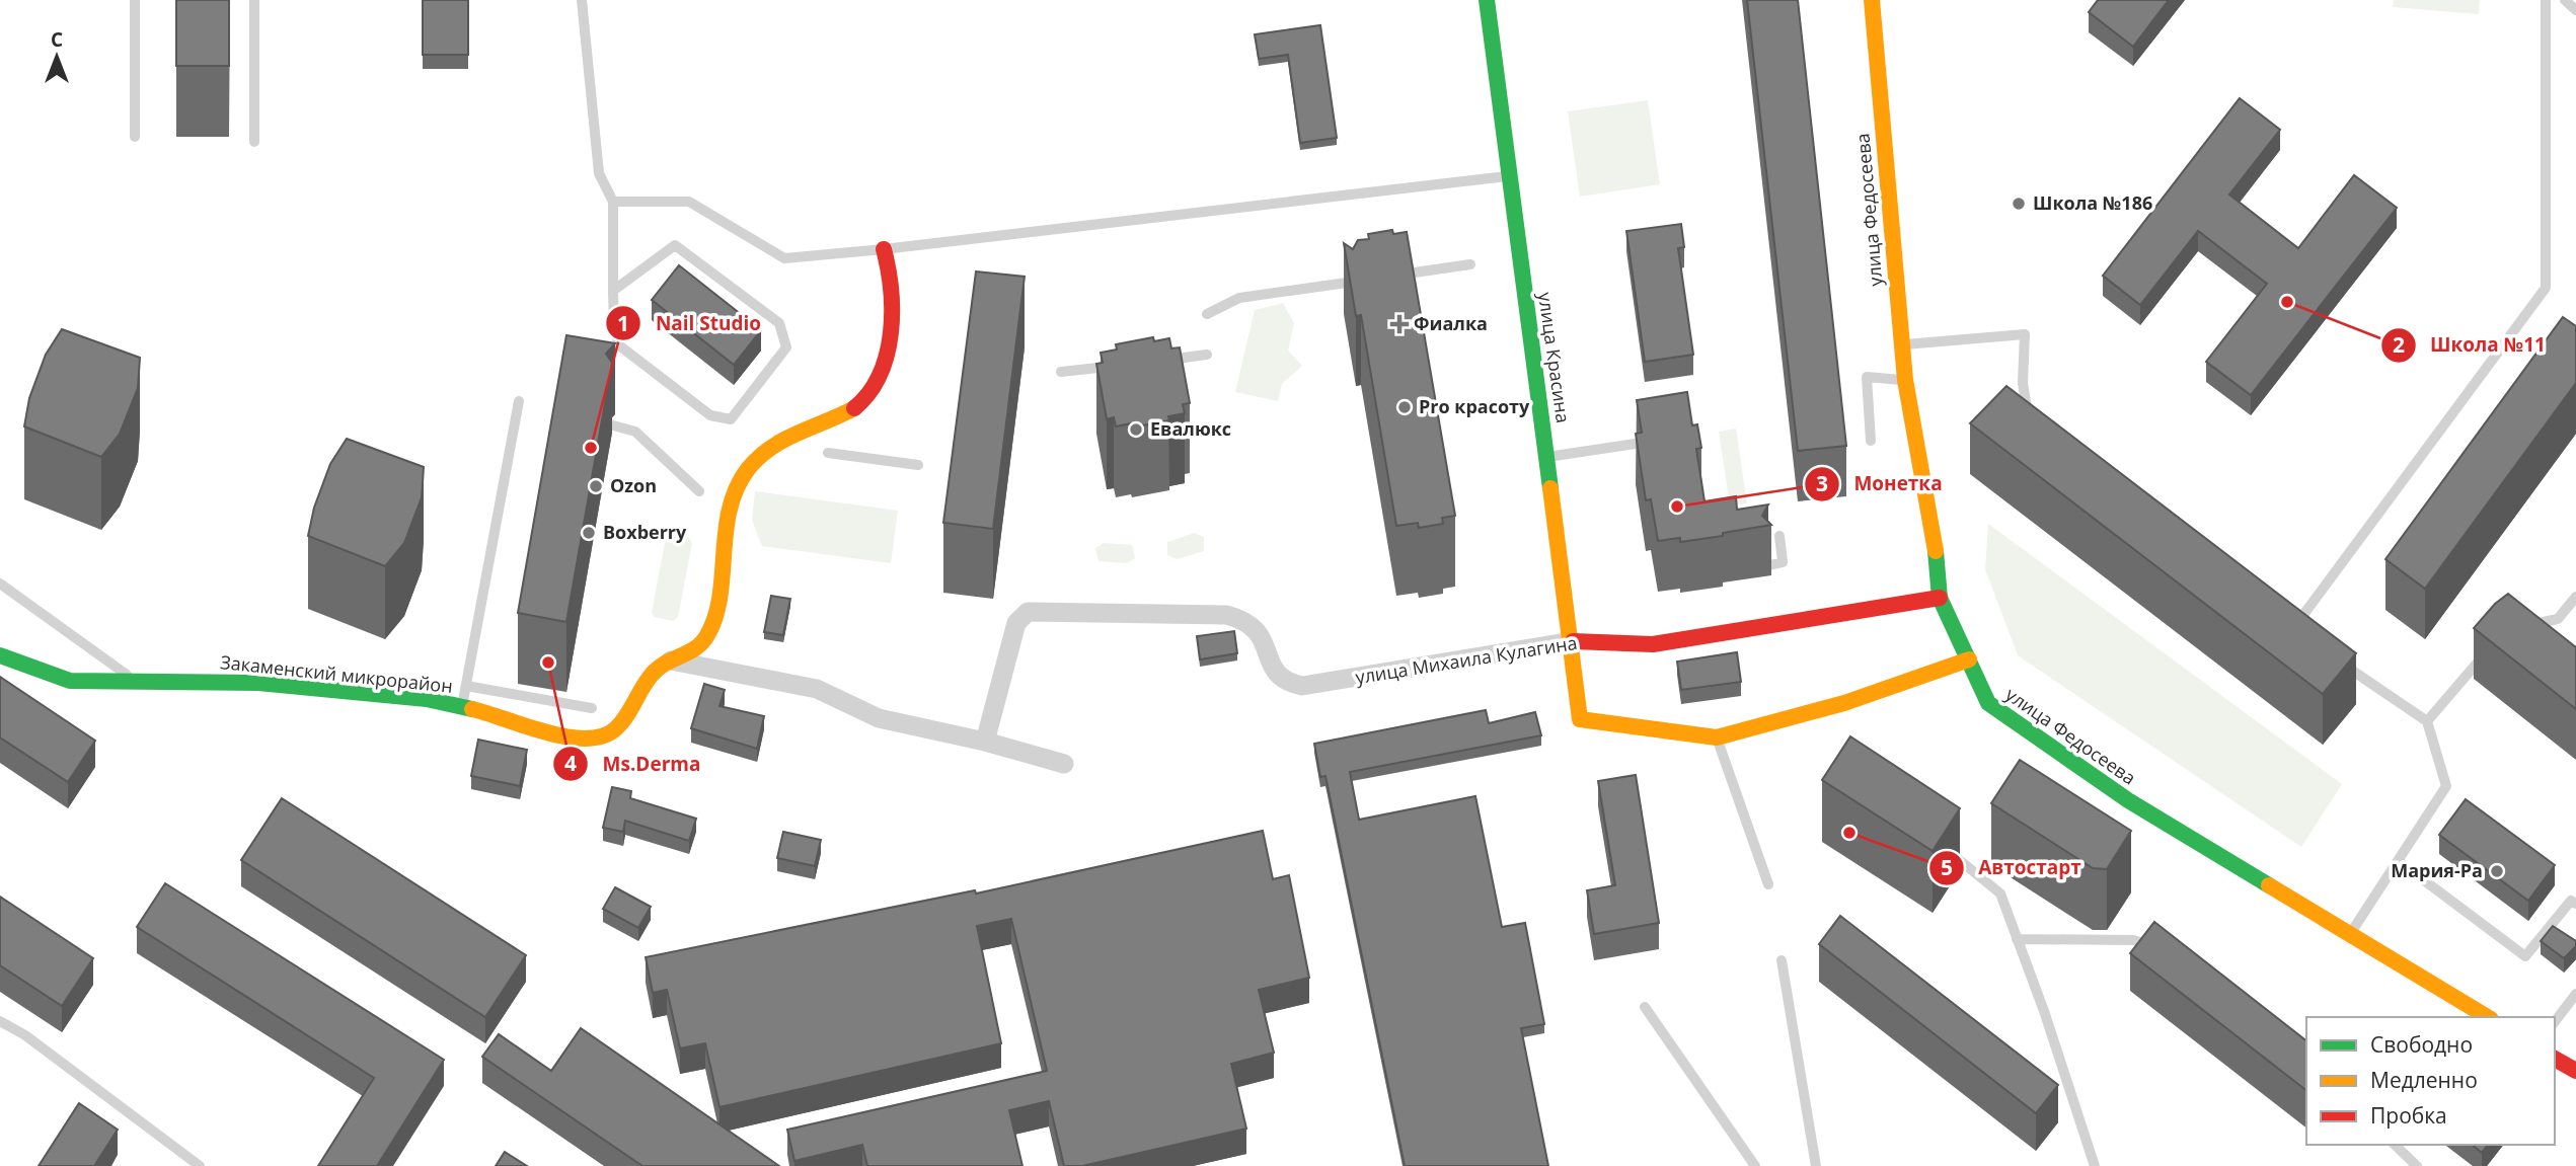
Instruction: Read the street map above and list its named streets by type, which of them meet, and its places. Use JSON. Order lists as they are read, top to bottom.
{
  "streets": {
    "street": [
      "улица Федосеева",
      "улица Красина",
      "улица Михаила Кулагина",
      "Закаменский микрорайон"
    ]
  },
  "crossings": [
    ["улица Федосеева", "улица Михаила Кулагина"],
    ["улица Красина", "улица Михаила Кулагина"]
  ],
  "places": {
    "other": [
      "Школа №186",
      "Школа №11",
      "Pro красоту",
      "Евалюкс",
      "Nail Studio",
      "Ozon",
      "Монетка",
      "Boxberry",
      "Ms.Derma",
      "Автостарт",
      "Мария-Ра"
    ],
    "health": ["Фиалка"]
  },
  "legend": ["Свободно", "Медленно", "Пробка"],
  "north": "top"
}
